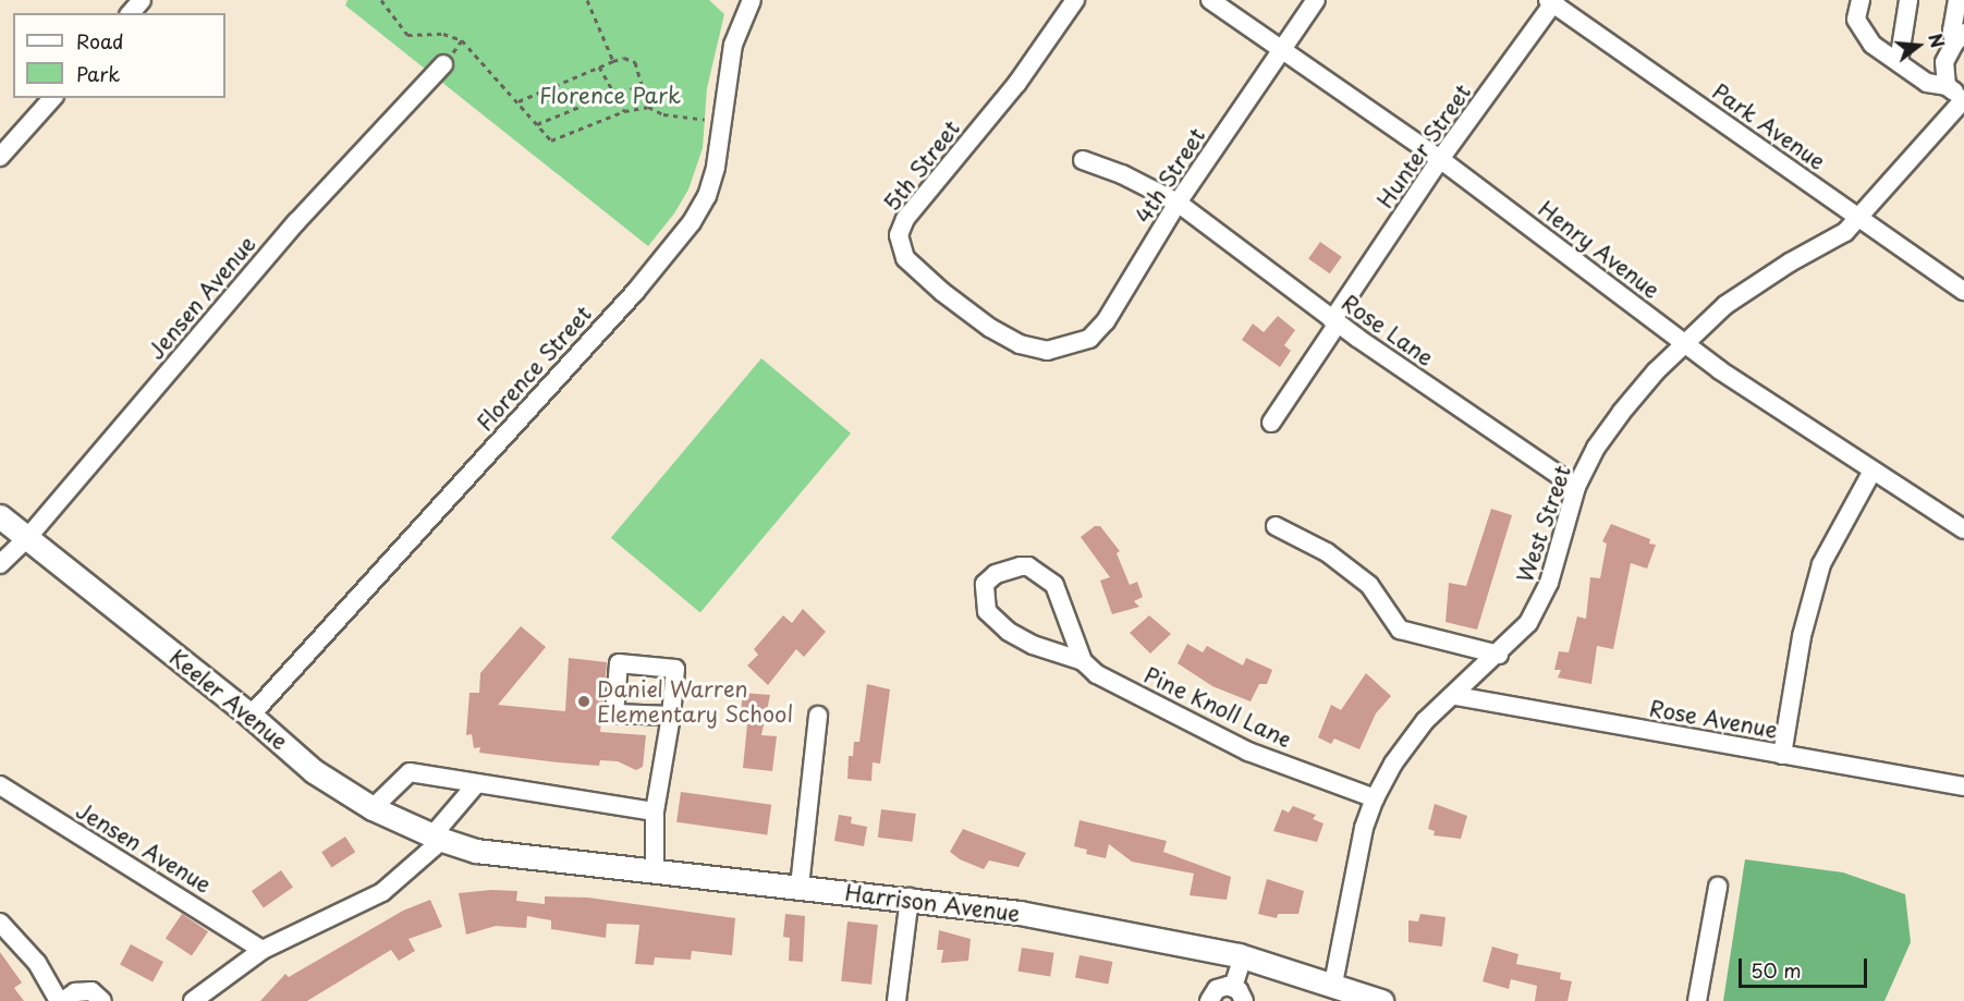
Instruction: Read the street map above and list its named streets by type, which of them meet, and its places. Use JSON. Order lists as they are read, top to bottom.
{
  "streets": {
    "main road": ["Keeler Avenue", "Harrison Avenue"],
    "street": [
      "Park Avenue",
      "Hunter Street",
      "5th Street",
      "4th Street",
      "Henry Avenue",
      "Jensen Avenue",
      "Rose Lane",
      "Florence Street",
      "West Street",
      "Pine Knoll Lane",
      "Rose Avenue"
    ]
  },
  "crossings": [
    ["Park Avenue", "Hunter Street"],
    ["Park Avenue", "West Street"],
    ["Hunter Street", "Henry Avenue"],
    ["Hunter Street", "Rose Lane"],
    ["5th Street", "4th Street"],
    ["4th Street", "Henry Avenue"],
    ["4th Street", "Rose Lane"],
    ["Henry Avenue", "West Street"],
    ["Jensen Avenue", "Keeler Avenue"],
    ["Rose Lane", "West Street"],
    ["Florence Street", "Keeler Avenue"],
    ["West Street", "Pine Knoll Lane"],
    ["West Street", "Rose Avenue"],
    ["West Street", "Harrison Avenue"],
    ["Keeler Avenue", "Harrison Avenue"]
  ],
  "parks": ["Florence Park"],
  "places": ["Daniel Warren Elementary School"],
  "legend": ["Road", "Park"],
  "scale_bar": "50 m",
  "north": "right"
}
